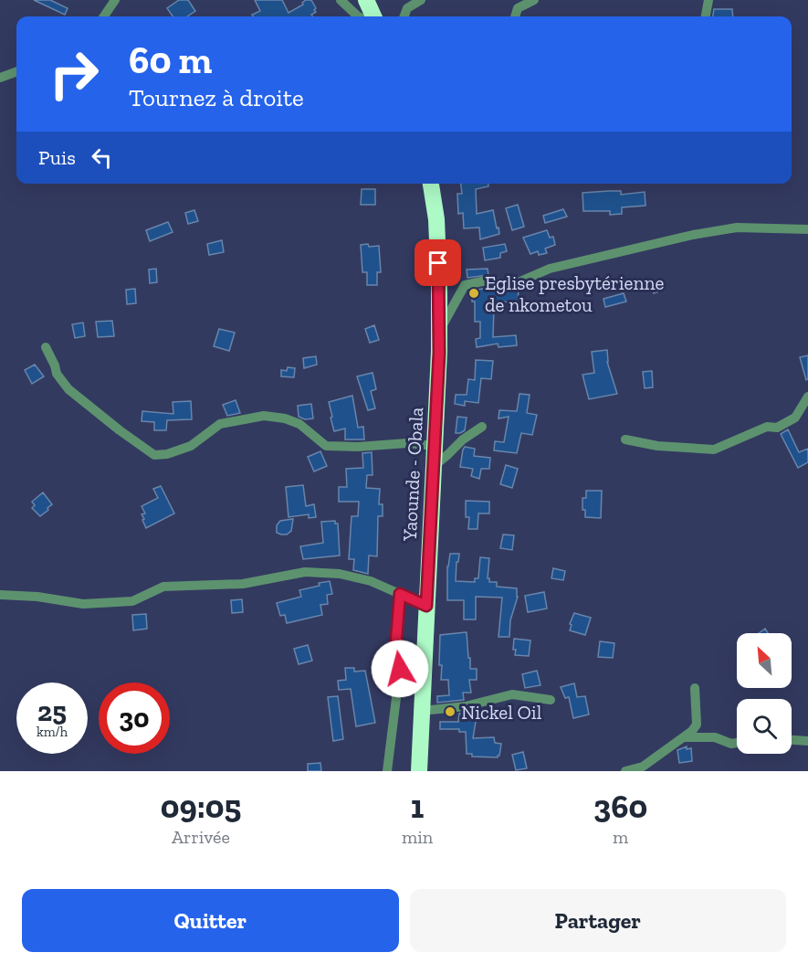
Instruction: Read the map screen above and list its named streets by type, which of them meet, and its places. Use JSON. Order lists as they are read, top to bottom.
{
  "streets": {
    "highway": ["Yaounde - Obala"]
  },
  "places": ["Eglise presbytérienne de nkometou", "Nickel Oil"],
  "north": "top left",
  "page": {
    "turn": ["60 m", "Tournez à droite"],
    "then": "Puis",
    "speed": "25 km/h",
    "limit": "30",
    "eta": [
      "09:05",
      "Arrivée",
      "1",
      "min",
      "360",
      "m"
    ],
    "buttons": ["Quitter", "Partager"]
  }
}
